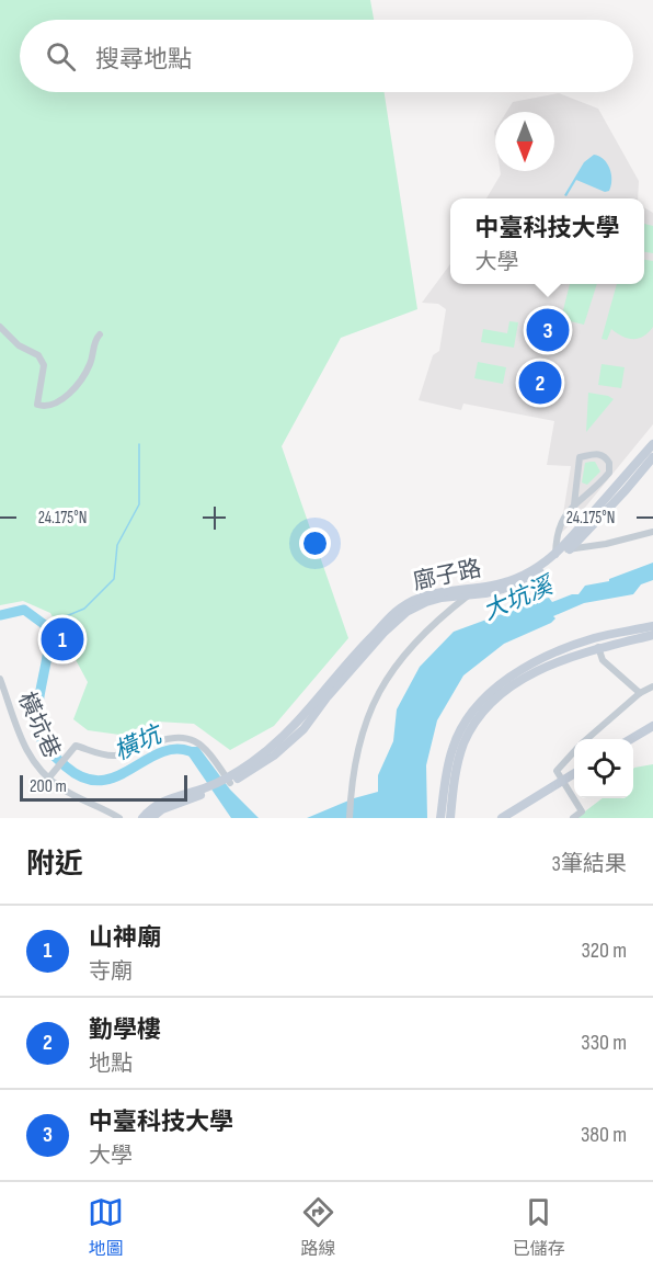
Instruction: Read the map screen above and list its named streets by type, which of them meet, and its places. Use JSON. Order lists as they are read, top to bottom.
{
  "streets": {
    "main road": ["廍子路"],
    "street": ["橫坑巷"]
  },
  "water": ["大坑溪", "橫坑"],
  "scale_bar": "200 m",
  "north": "bottom",
  "page": {
    "search": "搜尋地點",
    "popup": ["中臺科技大學", "大學"],
    "pins": ["3", "2", "1"],
    "scale": "200 m",
    "heading": ["附近", "3筆結果"],
    "list": [
      {
        "mark": "1",
        "name": "山神廟",
        "note": "寺廟",
        "value": "320 m"
      },
      {
        "mark": "2",
        "name": "勤學樓",
        "note": "地點",
        "value": "330 m"
      },
      {
        "mark": "3",
        "name": "中臺科技大學",
        "note": "大學",
        "value": "380 m"
      }
    ],
    "nav": ["地圖", "路線", "已儲存"]
  },
  "coordinates": ["24.175°N"]
}
